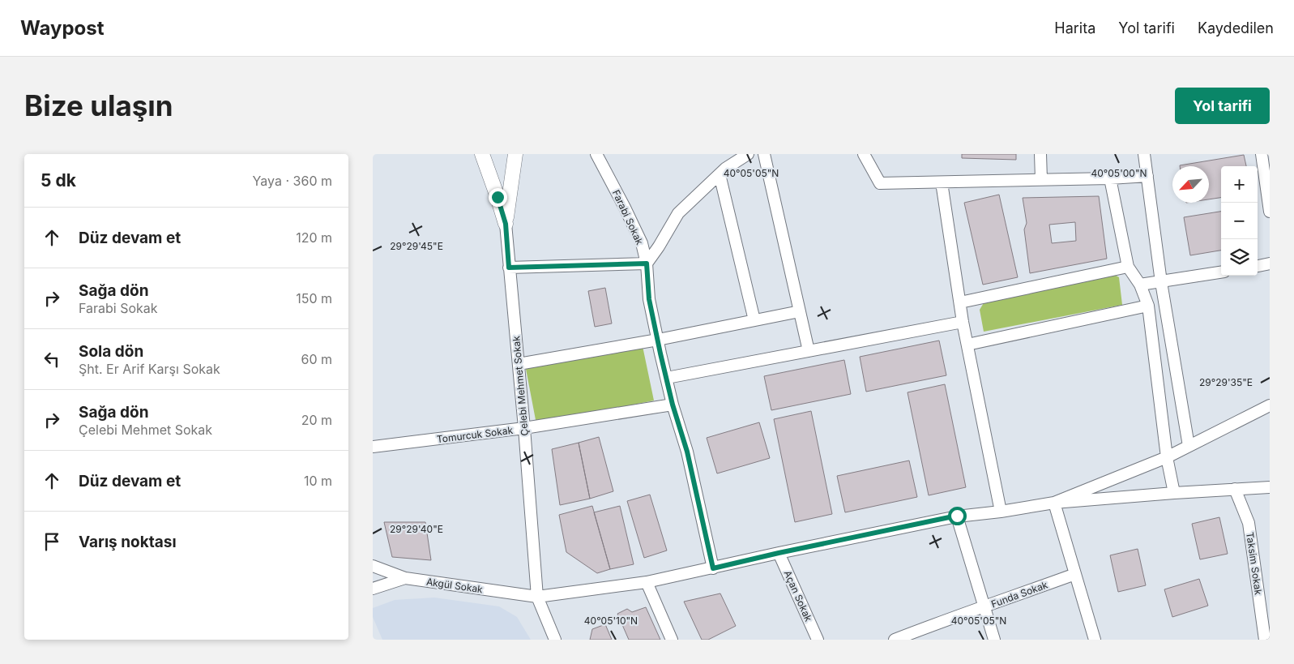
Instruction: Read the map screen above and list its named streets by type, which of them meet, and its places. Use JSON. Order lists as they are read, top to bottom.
{
  "streets": {
    "street": [
      "Farabi Sokak",
      "Çelebi Mehmet Sokak",
      "Tomurcuk Sokak",
      "Taksim Sokak",
      "Akgül Sokak",
      "Funda Sokak",
      "Açan Sokak"
    ]
  },
  "crossings": [
    ["Farabi Sokak", "Tomurcuk Sokak"],
    ["Farabi Sokak", "Akgül Sokak"],
    ["Çelebi Mehmet Sokak", "Tomurcuk Sokak"],
    ["Çelebi Mehmet Sokak", "Akgül Sokak"],
    ["Akgül Sokak", "Açan Sokak"]
  ],
  "north": "bottom left",
  "page": {
    "header": "Waypost",
    "nav": ["Harita", "Yol tarifi", "Kaydedilen"],
    "buttons": "Yol tarifi",
    "title": "Bize ulaşın",
    "heading": ["5 dk", "Yaya · 360 m"],
    "map_buttons": ["+", "−"],
    "list": [
      ["Düz devam et", "120 m"],
      ["Sağa dön", "Farabi Sokak", "150 m"],
      ["Sola dön", "Şht. Er Arif Karşı Sokak", "60 m"],
      ["Sağa dön", "Çelebi Mehmet Sokak", "20 m"],
      ["Düz devam et", "10 m"],
      "Varış noktası"
    ]
  },
  "coordinates": [
    "40°05'05\"N",
    "40°05'00\"N",
    "29°29'45\"E",
    "29°29'35\"E",
    "29°29'40\"E",
    "40°05'10\"N"
  ]
}
